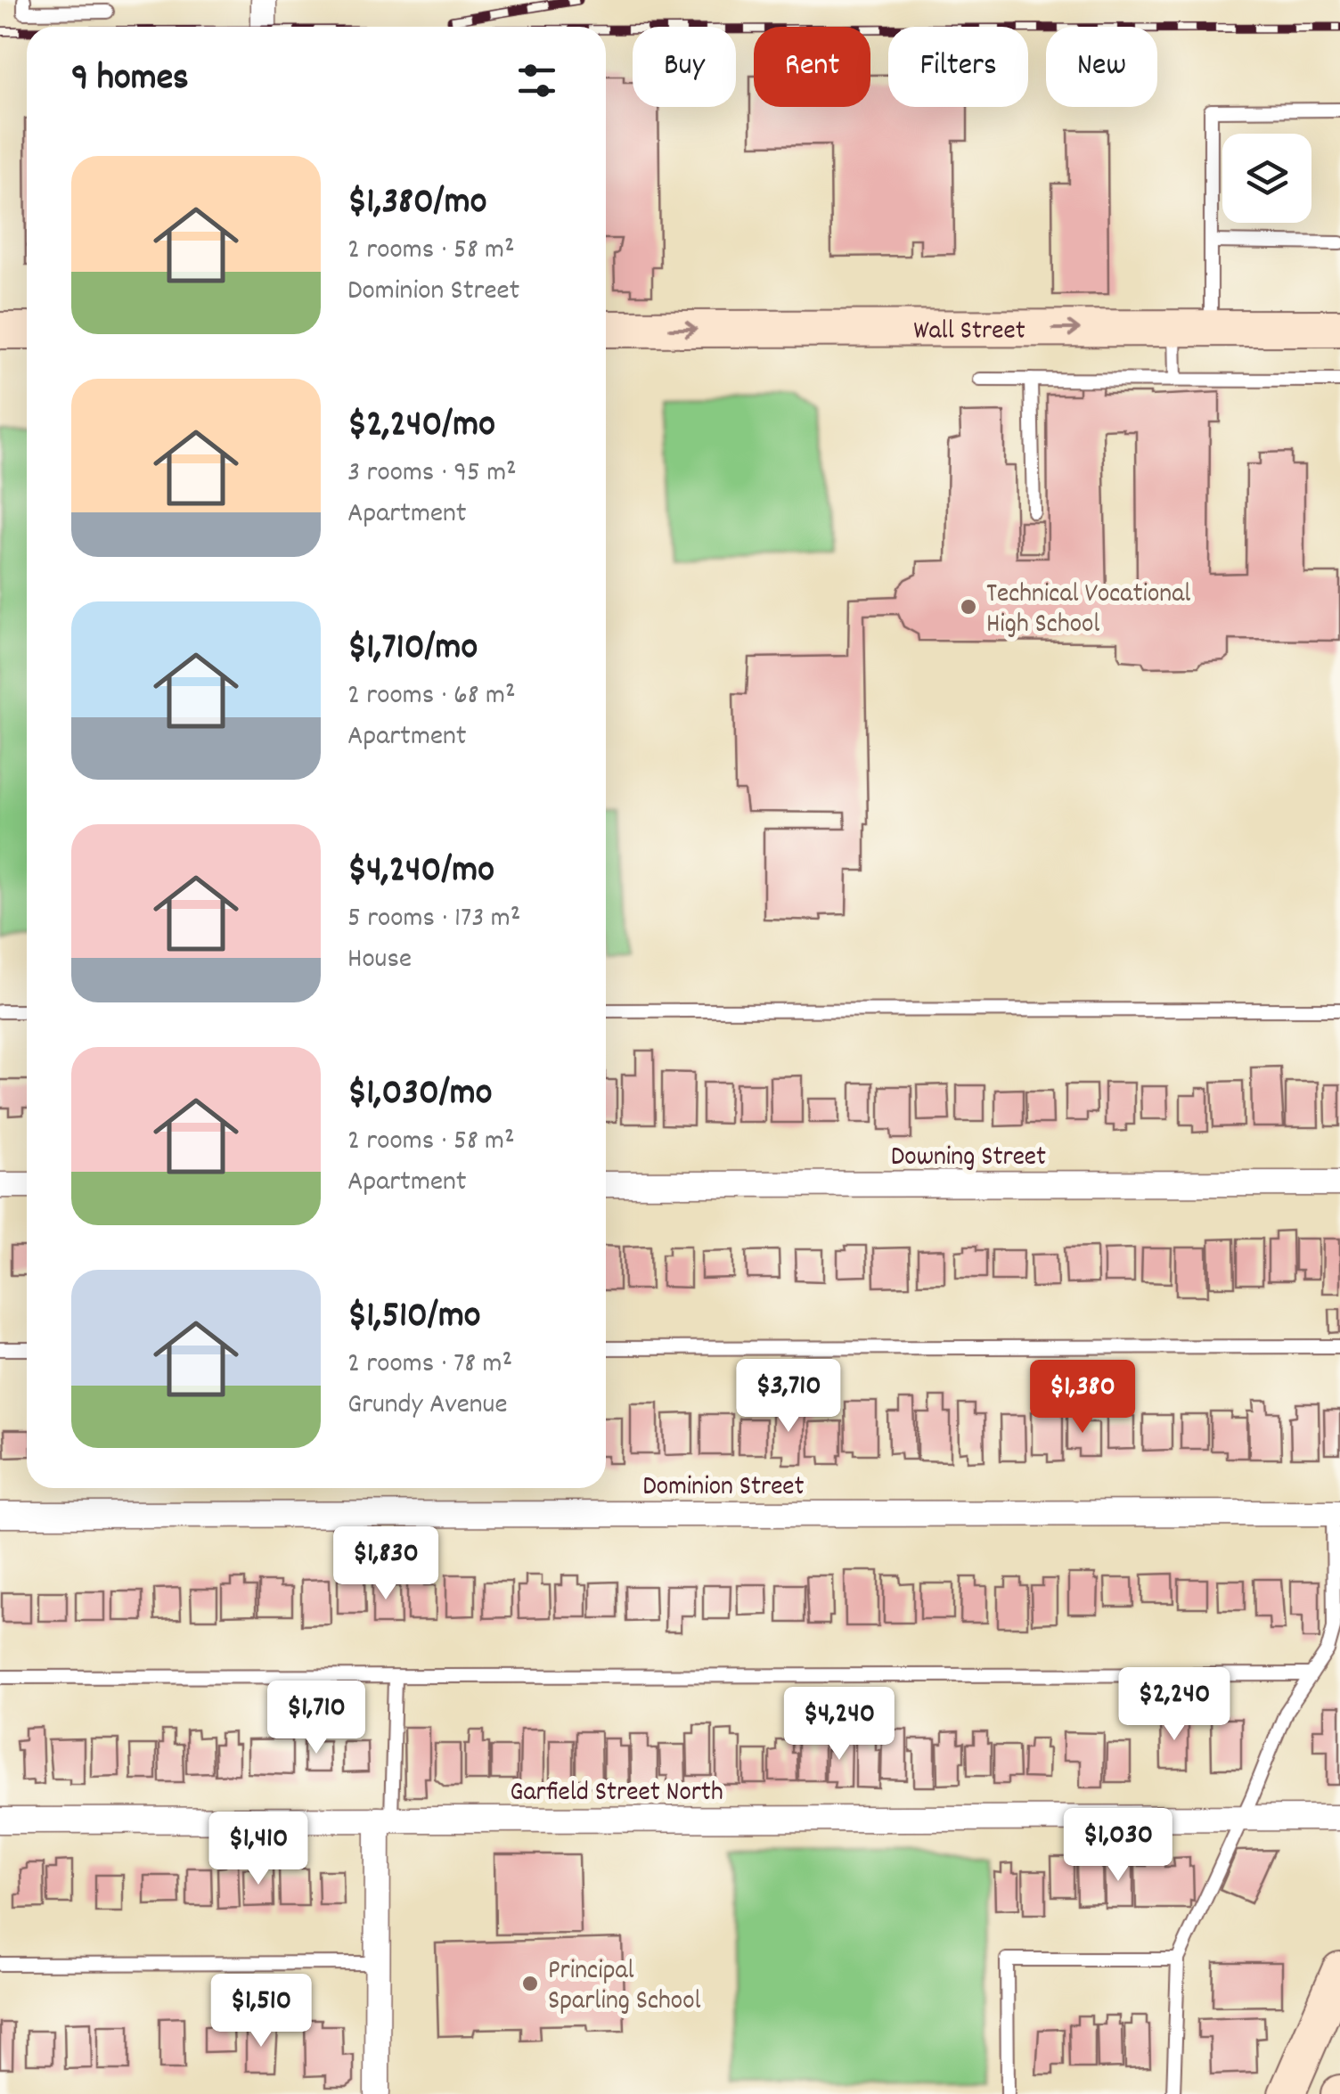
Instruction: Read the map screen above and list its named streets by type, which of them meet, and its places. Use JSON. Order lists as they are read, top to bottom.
{
  "streets": {
    "main road": ["Wall Street"],
    "street": ["Downing Street", "Dominion Street", "Garfield Street North"]
  },
  "one_way": ["Wall Street"],
  "places": ["Technical Vocational High School", "Principal Sparling School"],
  "page": {
    "chip": [
      "Buy",
      "Rent",
      "Filters",
      "New"
    ],
    "heading": "9 homes",
    "list": [
      {
        "name": "$1,380/mo",
        "note": "2 rooms · 58 m² · Dominion Street"
      },
      {
        "name": "$2,240/mo",
        "note": "3 rooms · 95 m² · Apartment"
      },
      {
        "name": "$1,710/mo",
        "note": "2 rooms · 68 m² · Apartment"
      },
      {
        "name": "$4,240/mo",
        "note": "5 rooms · 173 m² · House"
      },
      {
        "name": "$1,030/mo",
        "note": "2 rooms · 58 m² · Apartment"
      },
      {
        "name": "$1,510/mo",
        "note": "2 rooms · 78 m² · Grundy Avenue"
      }
    ],
    "price": [
      "$3,710",
      "$1,380",
      "$1,830",
      "$2,240",
      "$1,710",
      "$4,240",
      "$1,030",
      "$1,410",
      "$1,510"
    ]
  }
}
